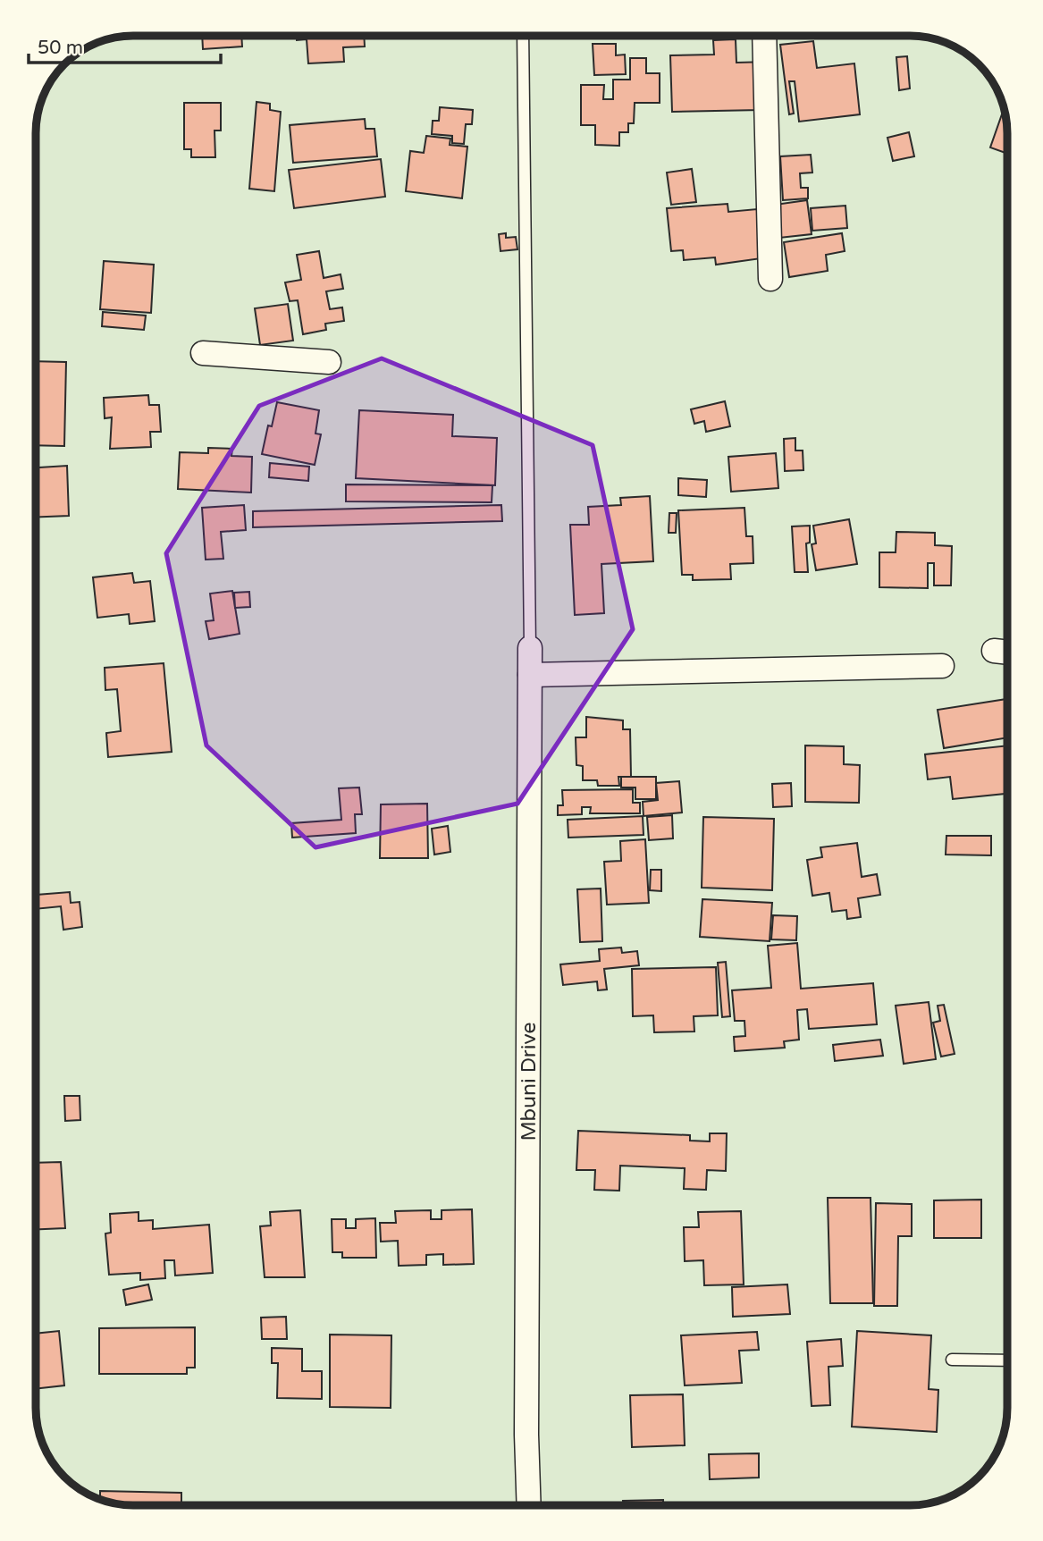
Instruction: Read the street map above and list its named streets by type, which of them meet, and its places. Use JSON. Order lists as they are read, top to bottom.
{
  "streets": {
    "street": ["Mbuni Drive"]
  },
  "scale_bar": "50 m"
}
